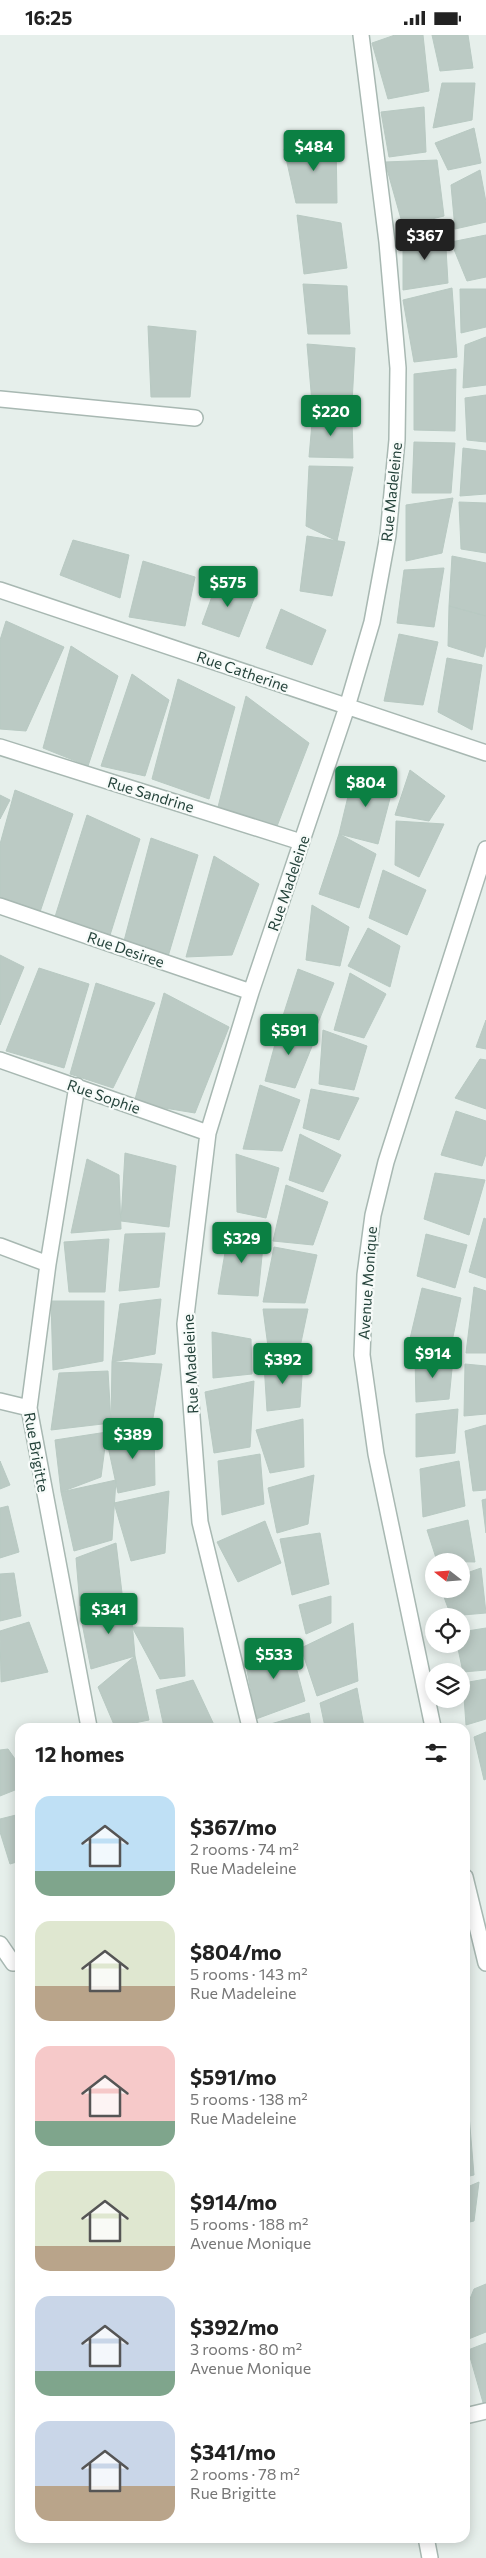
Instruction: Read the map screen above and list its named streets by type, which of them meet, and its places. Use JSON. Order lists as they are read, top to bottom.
{
  "streets": {
    "street": [
      "Rue Madeleine",
      "Rue Catherine",
      "Rue Sandrine",
      "Rue Desiree",
      "Rue Sophie",
      "Avenue Monique",
      "Rue Brigitte"
    ]
  },
  "crossings": [
    ["Rue Madeleine", "Rue Catherine"],
    ["Rue Madeleine", "Rue Sandrine"],
    ["Rue Madeleine", "Rue Desiree"],
    ["Rue Madeleine", "Rue Sophie"],
    ["Rue Sophie", "Rue Brigitte"]
  ],
  "north": "left",
  "page": {
    "status": "16:25",
    "price": [
      "$484",
      "$367",
      "$220",
      "$575",
      "$804",
      "$591",
      "$329",
      "$914",
      "$392",
      "$389",
      "$341",
      "$533"
    ],
    "heading": "12 homes",
    "list": [
      {
        "name": "$367/mo",
        "note": "2 rooms · 74 m² · Rue Madeleine"
      },
      {
        "name": "$804/mo",
        "note": "5 rooms · 143 m² · Rue Madeleine"
      },
      {
        "name": "$591/mo",
        "note": "5 rooms · 138 m² · Rue Madeleine"
      },
      {
        "name": "$914/mo",
        "note": "5 rooms · 188 m² · Avenue Monique"
      },
      {
        "name": "$392/mo",
        "note": "3 rooms · 80 m² · Avenue Monique"
      },
      {
        "name": "$341/mo",
        "note": "2 rooms · 78 m² · Rue Brigitte"
      }
    ]
  }
}
